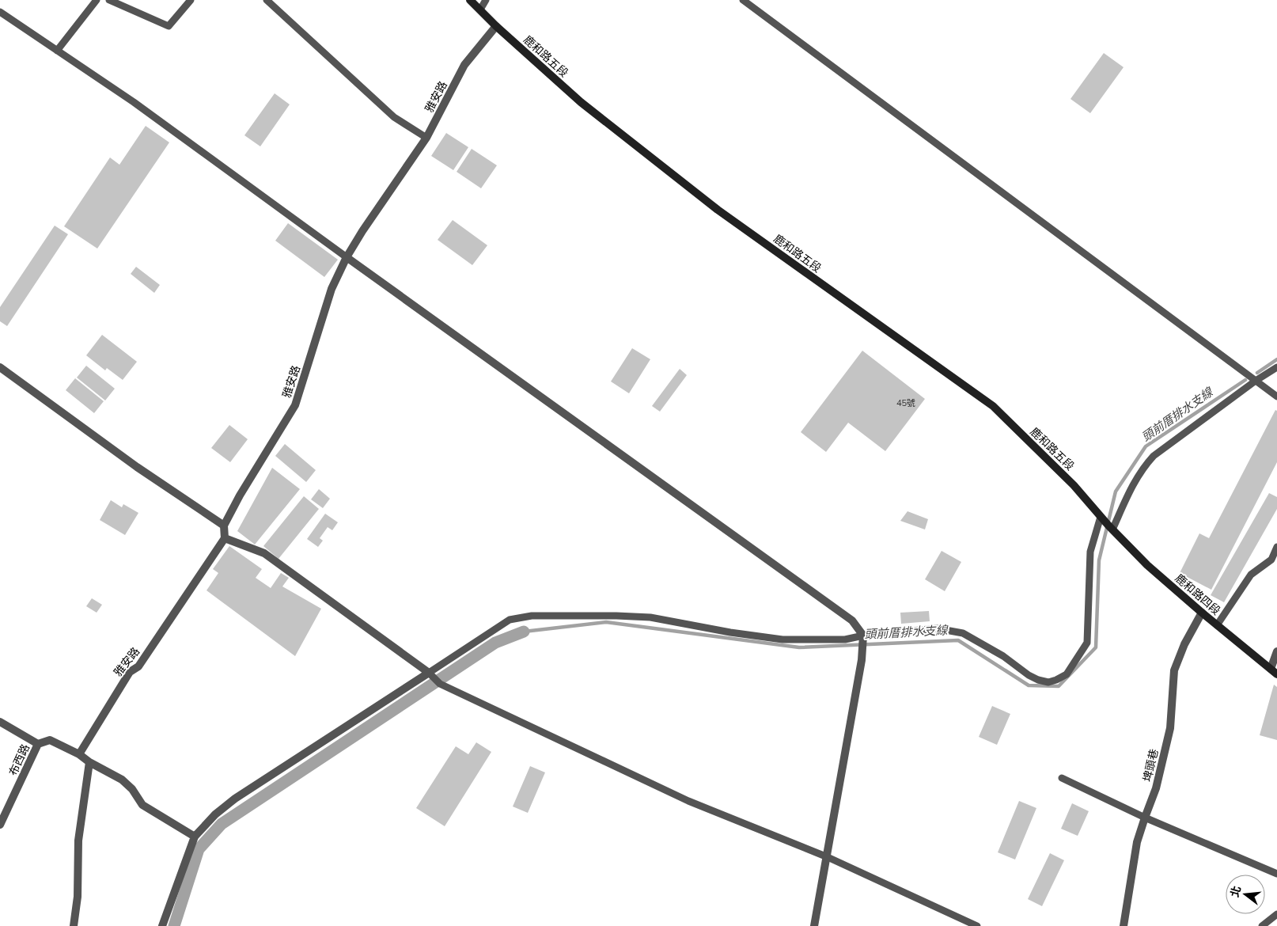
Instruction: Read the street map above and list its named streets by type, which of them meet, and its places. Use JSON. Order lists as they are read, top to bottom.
{
  "streets": {
    "main road": ["鹿和路五段", "鹿和路四段"],
    "street": ["雅安路", "布西路", "埤頭巷"]
  },
  "crossings": [
    ["鹿和路五段", "雅安路"],
    ["鹿和路五段", "鹿和路四段"],
    ["雅安路", "布西路"],
    ["鹿和路四段", "埤頭巷"]
  ],
  "water": ["頭前厝排水支線"],
  "house_numbers": ["45號"],
  "north": "left"
}
